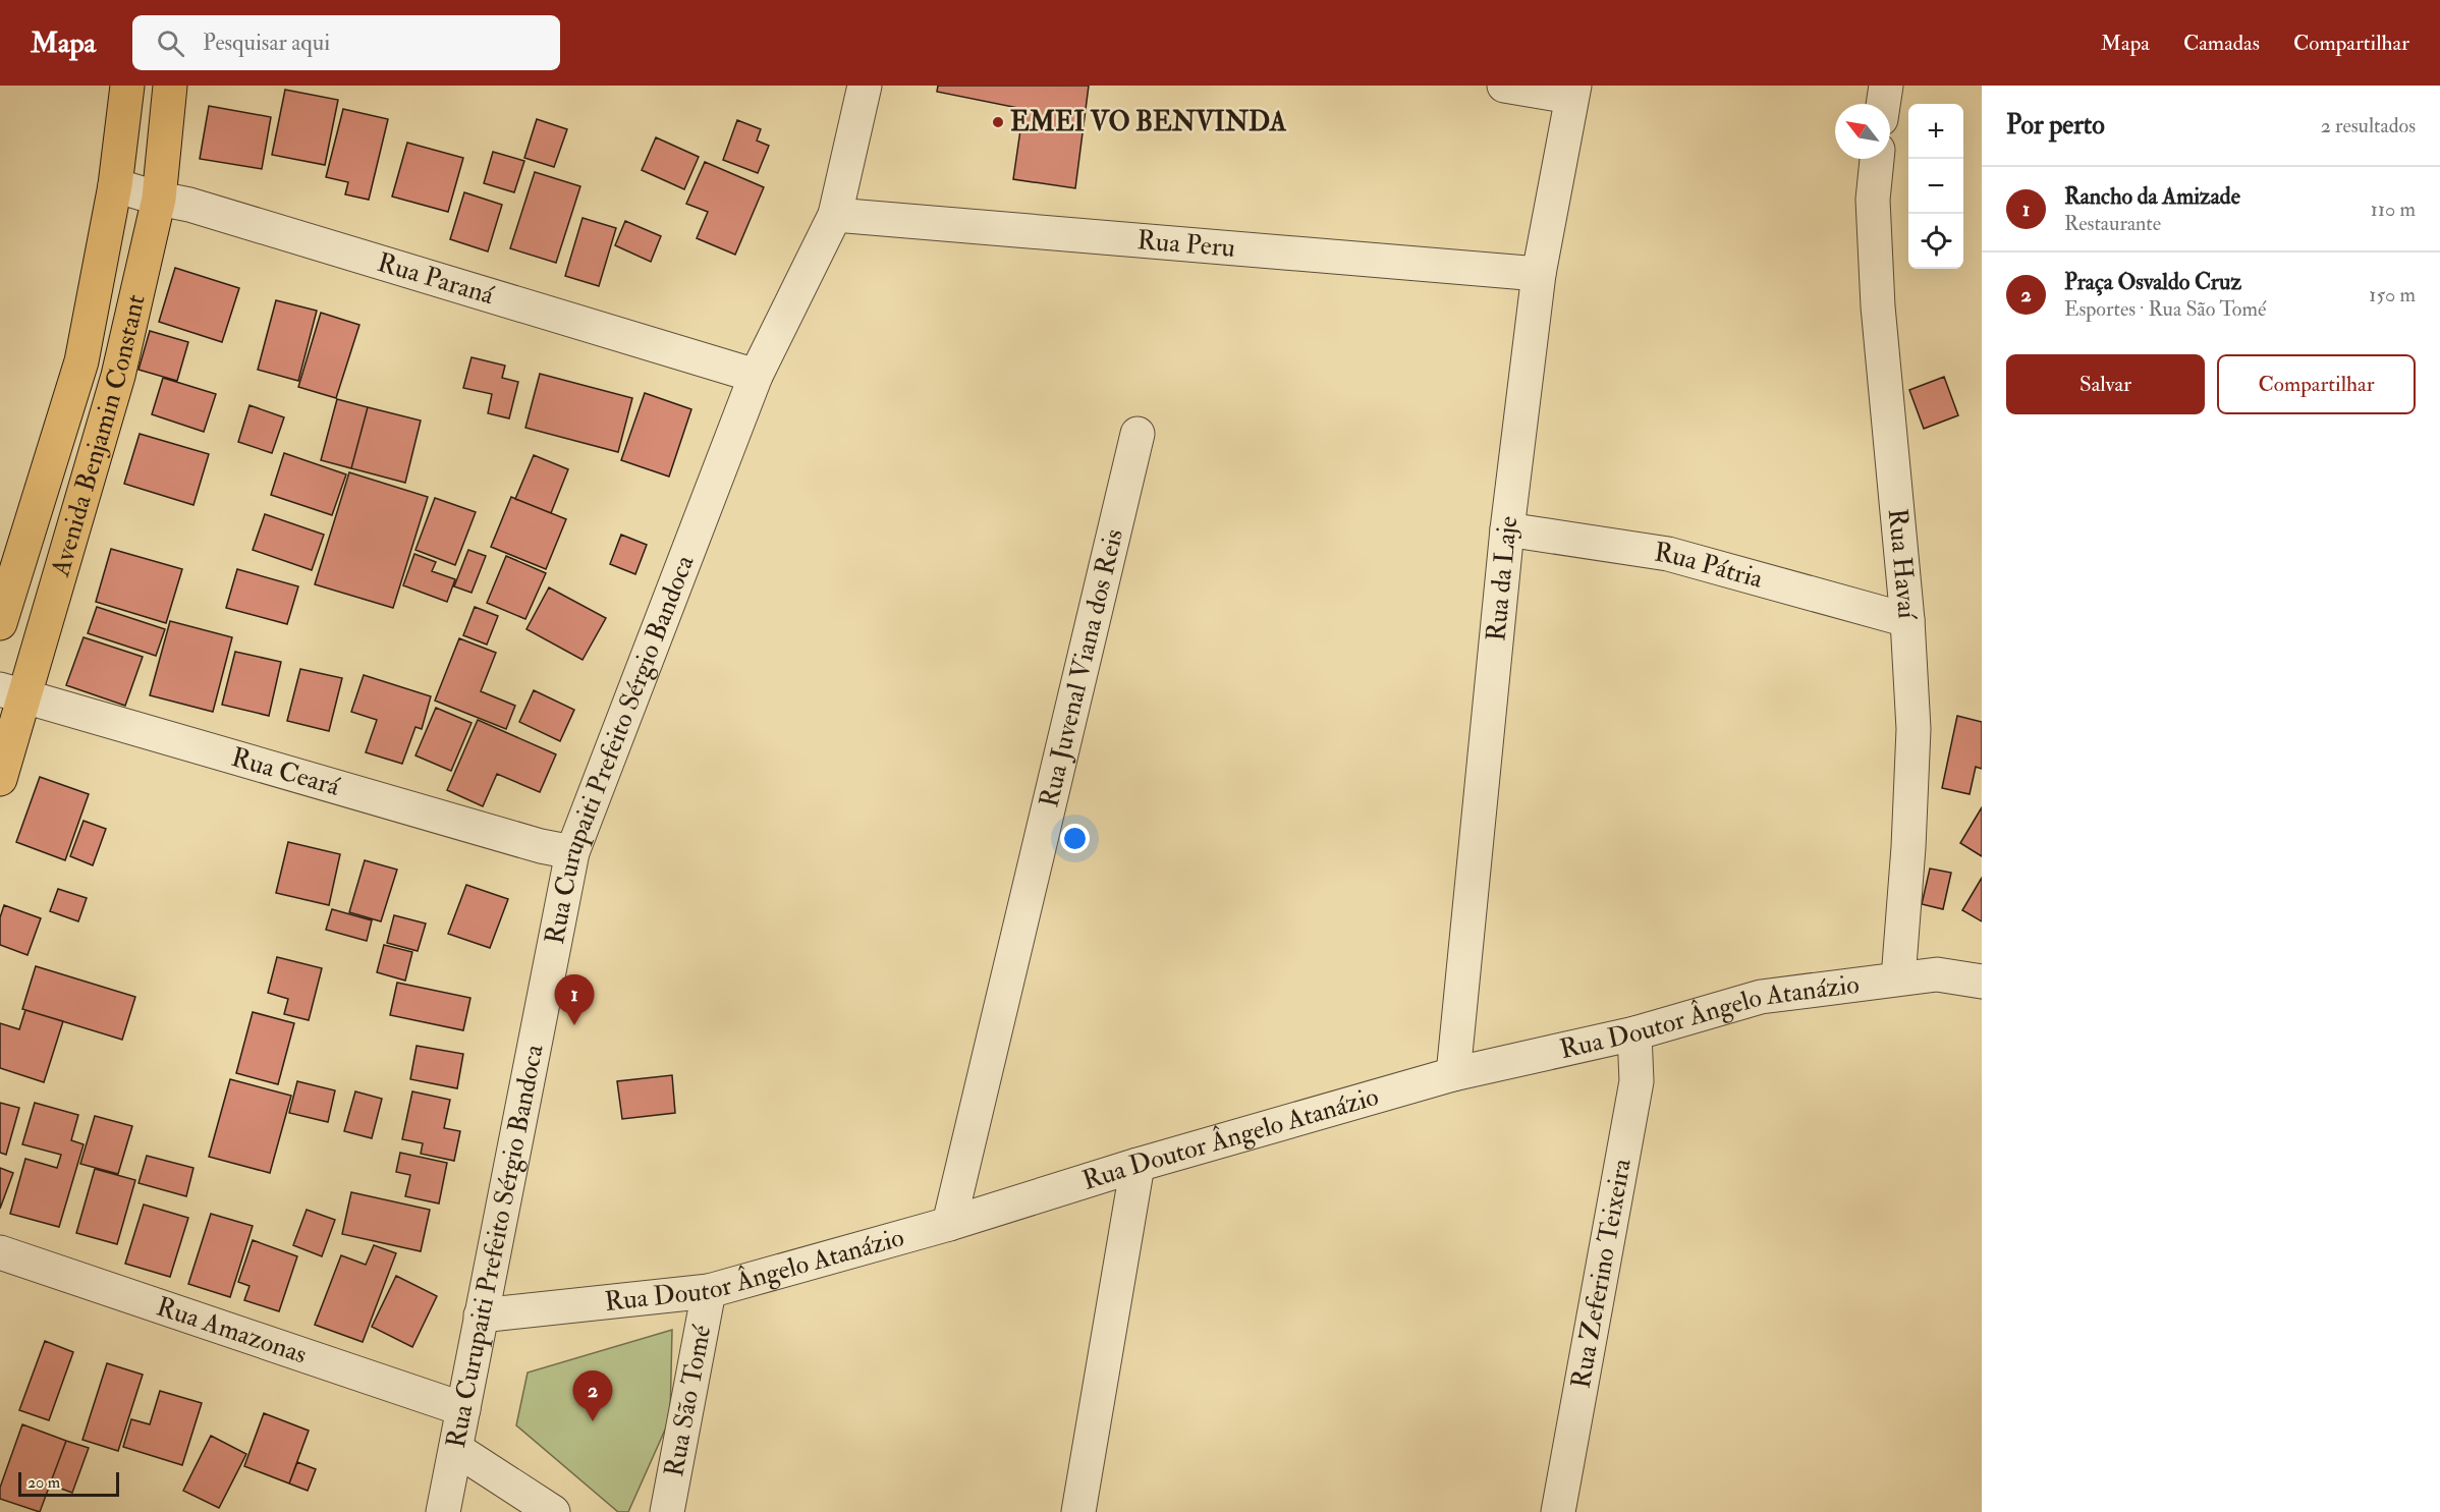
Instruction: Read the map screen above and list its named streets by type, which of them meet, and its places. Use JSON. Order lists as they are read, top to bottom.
{
  "streets": {
    "main road": ["Avenida Benjamin Constant"],
    "street": [
      "Rua Peru",
      "Rua Paraná",
      "Rua Havaí",
      "Rua Pátria",
      "Rua da Laje",
      "Rua Juvenal Viana dos Reis",
      "Rua Curupaiti Prefeito Sérgio Bandoca",
      "Rua Ceará",
      "Rua Doutor Ângelo Atanázio",
      "Rua Zeferino Teixeira",
      "Rua Amazonas",
      "Rua São Tomé"
    ]
  },
  "crossings": [
    ["Rua Peru", "Rua da Laje"],
    ["Rua Peru", "Rua Curupaiti Prefeito Sérgio Bandoca"],
    ["Rua Paraná", "Avenida Benjamin Constant"],
    ["Rua Paraná", "Rua Curupaiti Prefeito Sérgio Bandoca"],
    ["Avenida Benjamin Constant", "Rua Ceará"],
    ["Rua Havaí", "Rua Pátria"],
    ["Rua Havaí", "Rua Doutor Ângelo Atanázio"],
    ["Rua Pátria", "Rua da Laje"],
    ["Rua da Laje", "Rua Doutor Ângelo Atanázio"],
    ["Rua Juvenal Viana dos Reis", "Rua Doutor Ângelo Atanázio"],
    ["Rua Curupaiti Prefeito Sérgio Bandoca", "Rua Ceará"],
    ["Rua Curupaiti Prefeito Sérgio Bandoca", "Rua Doutor Ângelo Atanázio"],
    ["Rua Curupaiti Prefeito Sérgio Bandoca", "Rua Amazonas"],
    ["Rua Doutor Ângelo Atanázio", "Rua Zeferino Teixeira"],
    ["Rua Doutor Ângelo Atanázio", "Rua São Tomé"]
  ],
  "places": ["EMEI VO BENVINDA"],
  "scale_bar": "20 m",
  "north": "top left",
  "page": {
    "header": "Mapa",
    "search": "Pesquisar aqui",
    "nav": ["Mapa", "Camadas", "Compartilhar"],
    "heading": ["Por perto", "2 resultados"],
    "map_buttons": ["+", "−"],
    "list": [
      {
        "mark": "1",
        "name": "Rancho da Amizade",
        "note": "Restaurante",
        "value": "110 m"
      },
      {
        "mark": "2",
        "name": "Praça Osvaldo Cruz",
        "note": "Esportes · Rua São Tomé",
        "value": "150 m"
      }
    ],
    "buttons": ["Salvar", "Compartilhar"],
    "pins": ["1", "2"],
    "scale": "20 m"
  }
}
